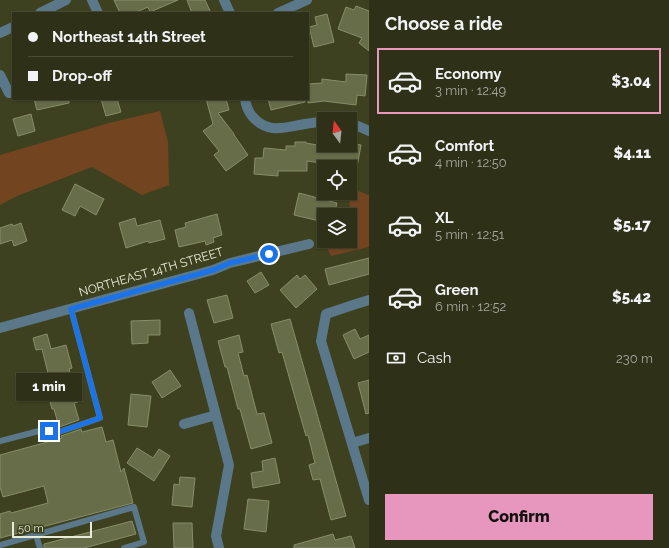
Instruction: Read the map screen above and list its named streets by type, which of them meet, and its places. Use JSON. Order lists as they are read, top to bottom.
{
  "streets": {
    "street": ["NORTHEAST 14TH STREET"]
  },
  "scale_bar": "50 m",
  "north": "top",
  "page": {
    "heading": "Choose a ride",
    "banner": ["Northeast 14th Street", "Drop-off"],
    "list": [
      {
        "name": "Economy",
        "note": "3 min · 12:49",
        "value": "$3.04"
      },
      {
        "name": "Comfort",
        "note": "4 min · 12:50",
        "value": "$4.11"
      },
      {
        "name": "XL",
        "note": "5 min · 12:51",
        "value": "$5.17"
      },
      {
        "name": "Green",
        "note": "6 min · 12:52",
        "value": "$5.42"
      }
    ],
    "pay": ["Cash", "230 m"],
    "bubble": "1 min",
    "buttons": "Confirm",
    "scale": "50 m"
  }
}
